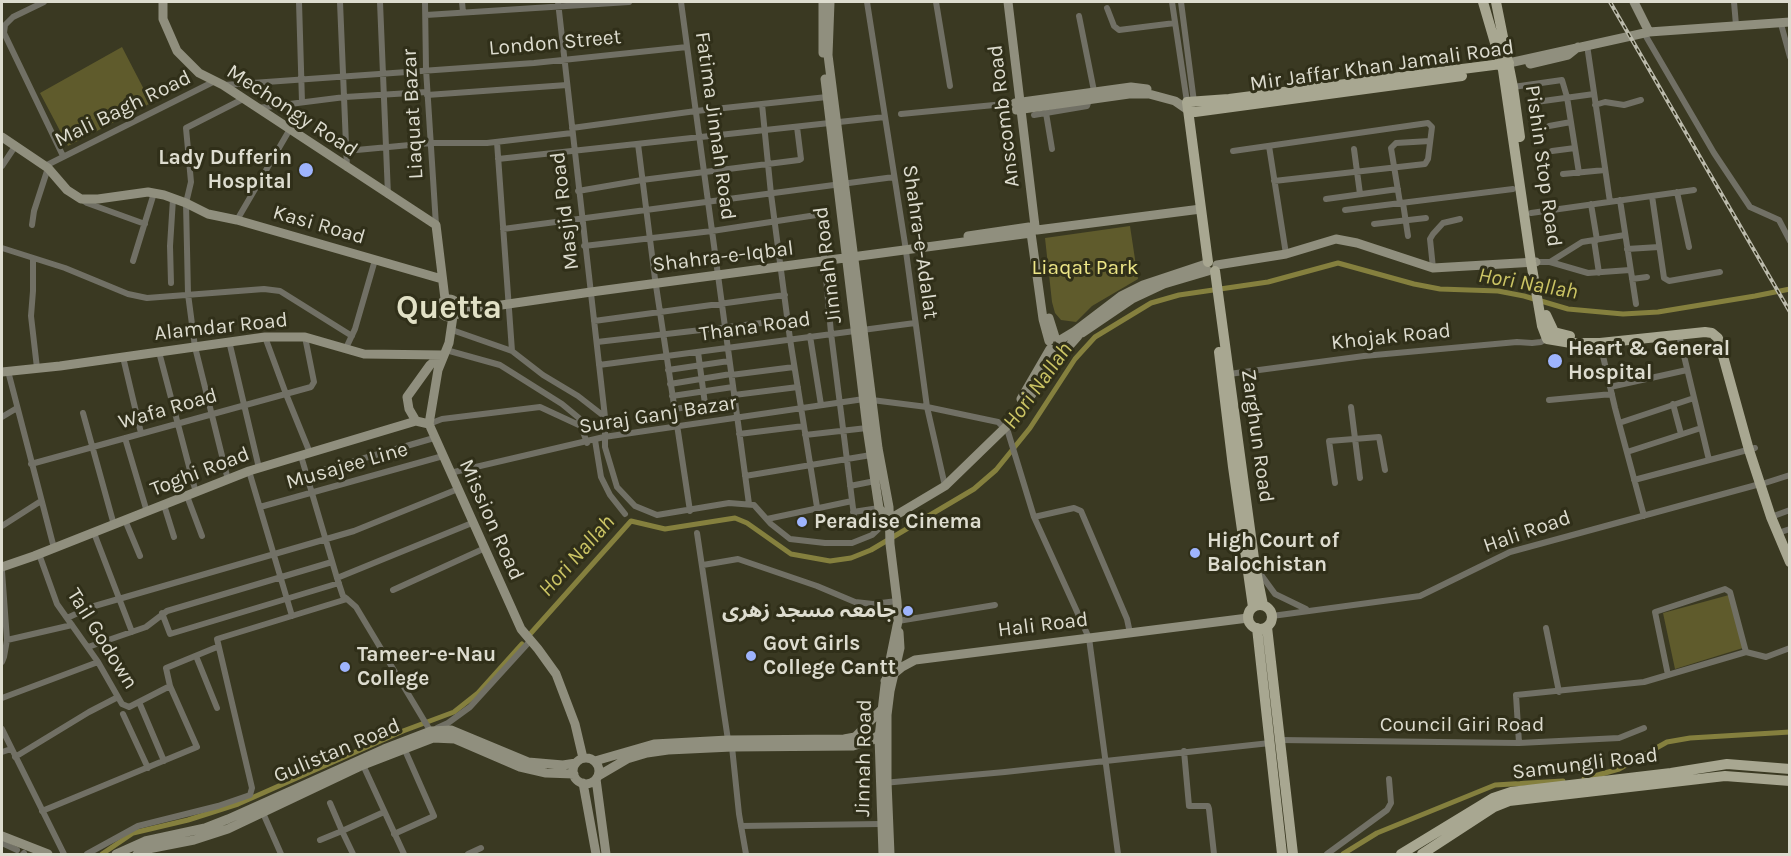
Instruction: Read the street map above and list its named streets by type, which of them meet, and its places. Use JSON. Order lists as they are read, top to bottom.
{
  "streets": {
    "main road": [
      "Mir Jaffar Khan Jamali Road",
      "Pishin Stop Road",
      "Zarghun Road",
      "Samungli Road"
    ],
    "street": [
      "London Street",
      "Mali Bagh Road",
      "Mechongy Road",
      "Liaquat Bazar",
      "Anscomb Road",
      "Fatima Jinnah Road",
      "Masjid Road",
      "Kasi Road",
      "Shahra-e-Adalat",
      "Shahra-e-Iqbal",
      "Jinnah Road",
      "Alamdar Road",
      "Thana Road",
      "Khojak Road",
      "Wafa Road",
      "Suraj Ganj Bazar",
      "Musajee Line",
      "Toghi Road",
      "Mission Road",
      "Hali Road",
      "Tail Godown",
      "Council Giri Road",
      "Gulistan Road"
    ]
  },
  "crossings": [
    ["London Street", "Mali Bagh Road"],
    ["London Street", "Mechongy Road"],
    ["London Street", "Liaquat Bazar"],
    ["London Street", "Fatima Jinnah Road"],
    ["London Street", "Masjid Road"],
    ["Mir Jaffar Khan Jamali Road", "Zarghun Road"],
    ["Mali Bagh Road", "Mechongy Road"],
    ["Mechongy Road", "Liaquat Bazar"],
    ["Anscomb Road", "Shahra-e-Iqbal"],
    ["Fatima Jinnah Road", "Masjid Road"],
    ["Fatima Jinnah Road", "Shahra-e-Iqbal"],
    ["Fatima Jinnah Road", "Thana Road"],
    ["Fatima Jinnah Road", "Suraj Ganj Bazar"],
    ["Pishin Stop Road", "Khojak Road"],
    ["Masjid Road", "Shahra-e-Iqbal"],
    ["Masjid Road", "Thana Road"],
    ["Masjid Road", "Suraj Ganj Bazar"],
    ["Shahra-e-Adalat", "Shahra-e-Iqbal"],
    ["Shahra-e-Adalat", "Thana Road"],
    ["Shahra-e-Adalat", "Suraj Ganj Bazar"],
    ["Shahra-e-Iqbal", "Jinnah Road"],
    ["Shahra-e-Iqbal", "Zarghun Road"],
    ["Jinnah Road", "Thana Road"],
    ["Jinnah Road", "Suraj Ganj Bazar"],
    ["Jinnah Road", "Hali Road"],
    ["Jinnah Road", "Council Giri Road"],
    ["Alamdar Road", "Wafa Road"],
    ["Khojak Road", "Zarghun Road"],
    ["Suraj Ganj Bazar", "Mission Road"],
    ["Zarghun Road", "Hali Road"],
    ["Musajee Line", "Mission Road"],
    ["Toghi Road", "Tail Godown"],
    ["Mission Road", "Gulistan Road"]
  ],
  "districts": ["Quetta"],
  "water": ["Hori Nallah"],
  "parks": ["Liaqat Park"],
  "places": [
    "Lady Dufferin Hospital",
    "Heart & General Hospital",
    "Peradise Cinema",
    "High Court of Balochistan",
    "جامعہ مسجد زھری",
    "Govt Girls College Cantt",
    "Tameer-e-Nau College"
  ]
}
